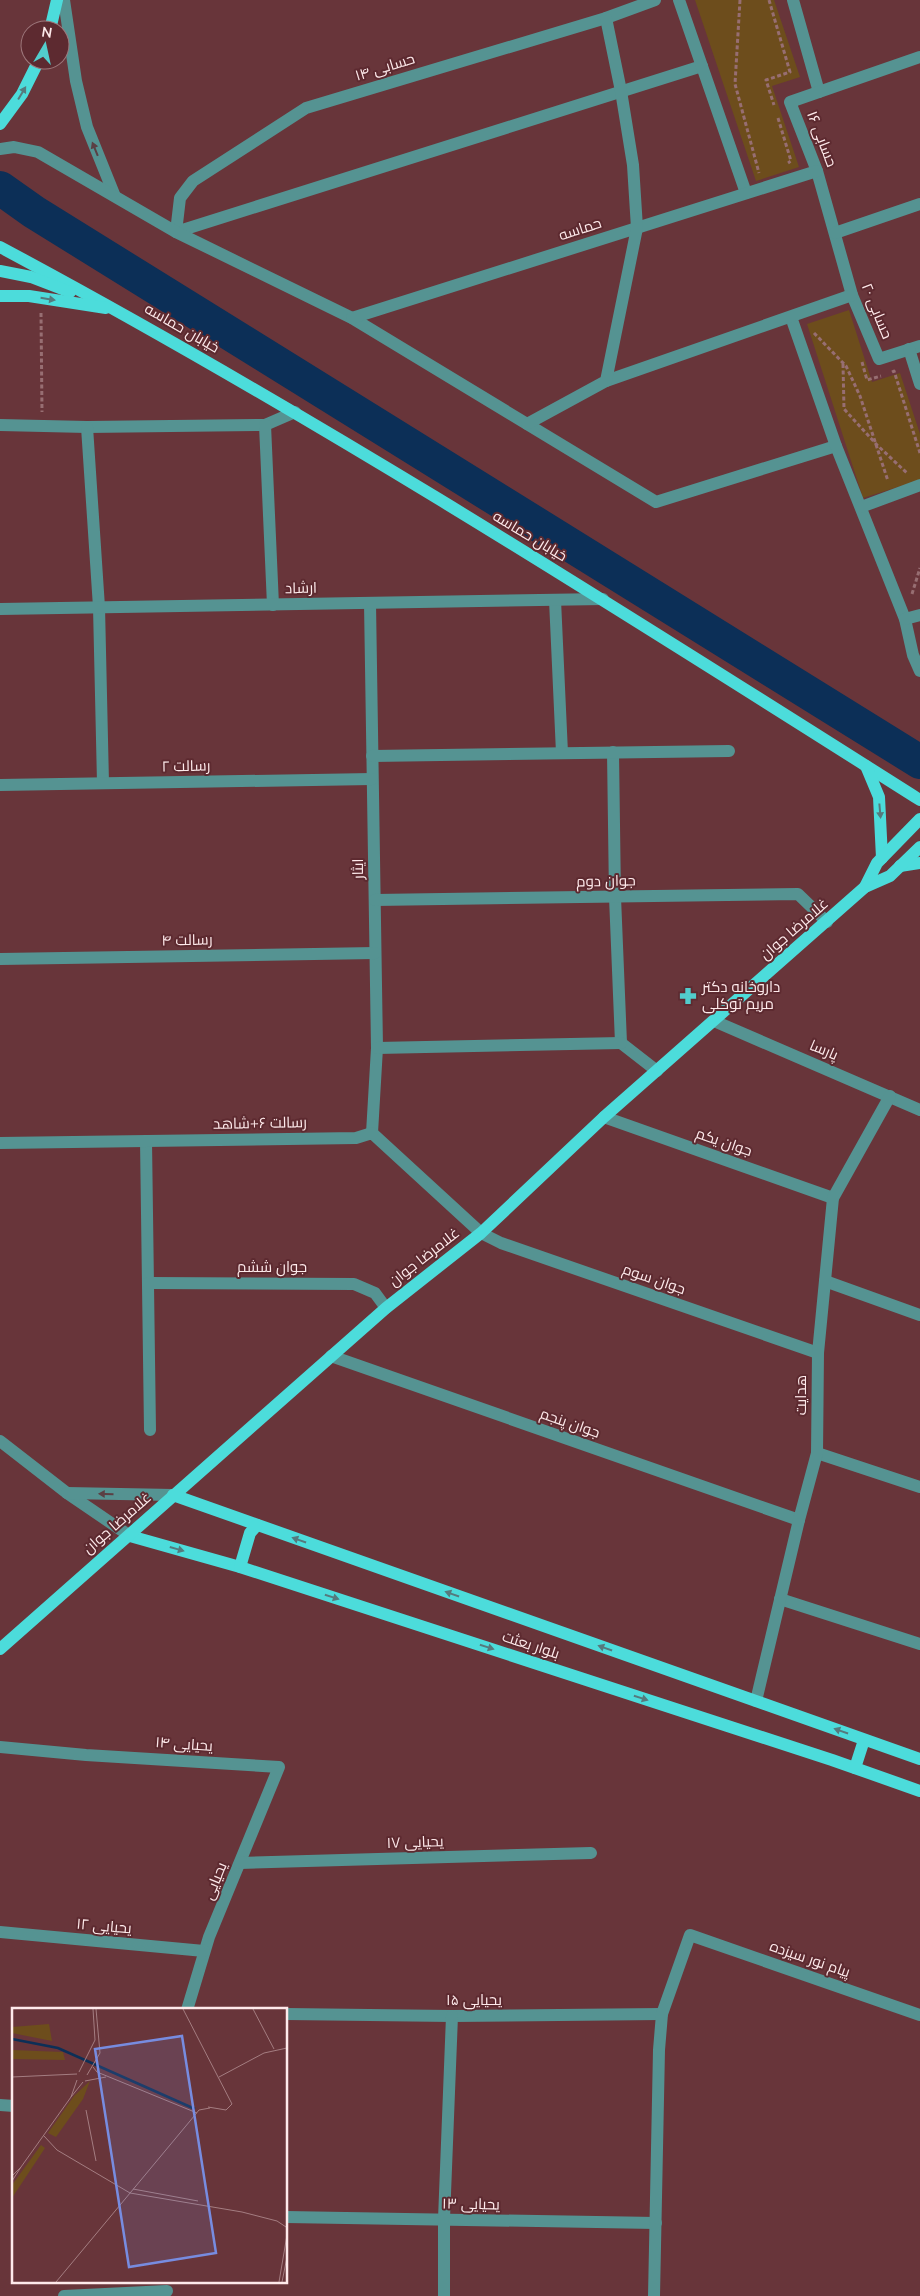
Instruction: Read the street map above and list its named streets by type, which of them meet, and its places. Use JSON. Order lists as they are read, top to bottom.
{
  "streets": {
    "main road": ["خیابان حماسه", "غلامرضا جوان", "بلوار بعثت"],
    "street": [
      "حسابی ۱۴",
      "حسابی ۱۶",
      "حماسه",
      "حسابی ۲۰",
      "ارشاد",
      "رسالت ۲",
      "ایثار",
      "جوان دوم",
      "رسالت ۴",
      "پارسا",
      "رسالت ۶+شاهد",
      "جوان یکم",
      "جوان ششم",
      "جوان سوم",
      "هدایت",
      "جوان پنجم",
      "یحیایی ۱۴",
      "یحیایی ۱۷",
      "یحیایی",
      "یحیایی ۱۲",
      "پیام نور سیزده",
      "یحیایی ۱۵",
      "یحیایی ۱۳"
    ]
  },
  "crossings": [
    ["حسابی ۱۶", "حماسه"],
    ["حسابی ۱۶", "حسابی ۲۰"],
    ["خیابان حماسه", "ارشاد"],
    ["ارشاد", "ایثار"],
    ["رسالت ۲", "ایثار"],
    ["ایثار", "جوان دوم"],
    ["ایثار", "رسالت ۴"],
    ["ایثار", "رسالت ۶+شاهد"],
    ["جوان دوم", "غلامرضا جوان"],
    ["غلامرضا جوان", "پارسا"],
    ["غلامرضا جوان", "جوان یکم"],
    ["غلامرضا جوان", "جوان ششم"],
    ["غلامرضا جوان", "جوان سوم"],
    ["غلامرضا جوان", "جوان پنجم"],
    ["غلامرضا جوان", "بلوار بعثت"],
    ["پارسا", "هدایت"],
    ["جوان یکم", "هدایت"],
    ["جوان سوم", "هدایت"],
    ["هدایت", "جوان پنجم"],
    ["هدایت", "بلوار بعثت"],
    ["یحیایی ۱۴", "یحیایی"],
    ["یحیایی ۱۷", "یحیایی"],
    ["یحیایی", "یحیایی ۱۲"],
    ["پیام نور سیزده", "یحیایی ۱۵"]
  ],
  "places": {
    "pharmacy": ["داروخانه دکتر مریم توکلی"]
  },
  "north": "top"
}
